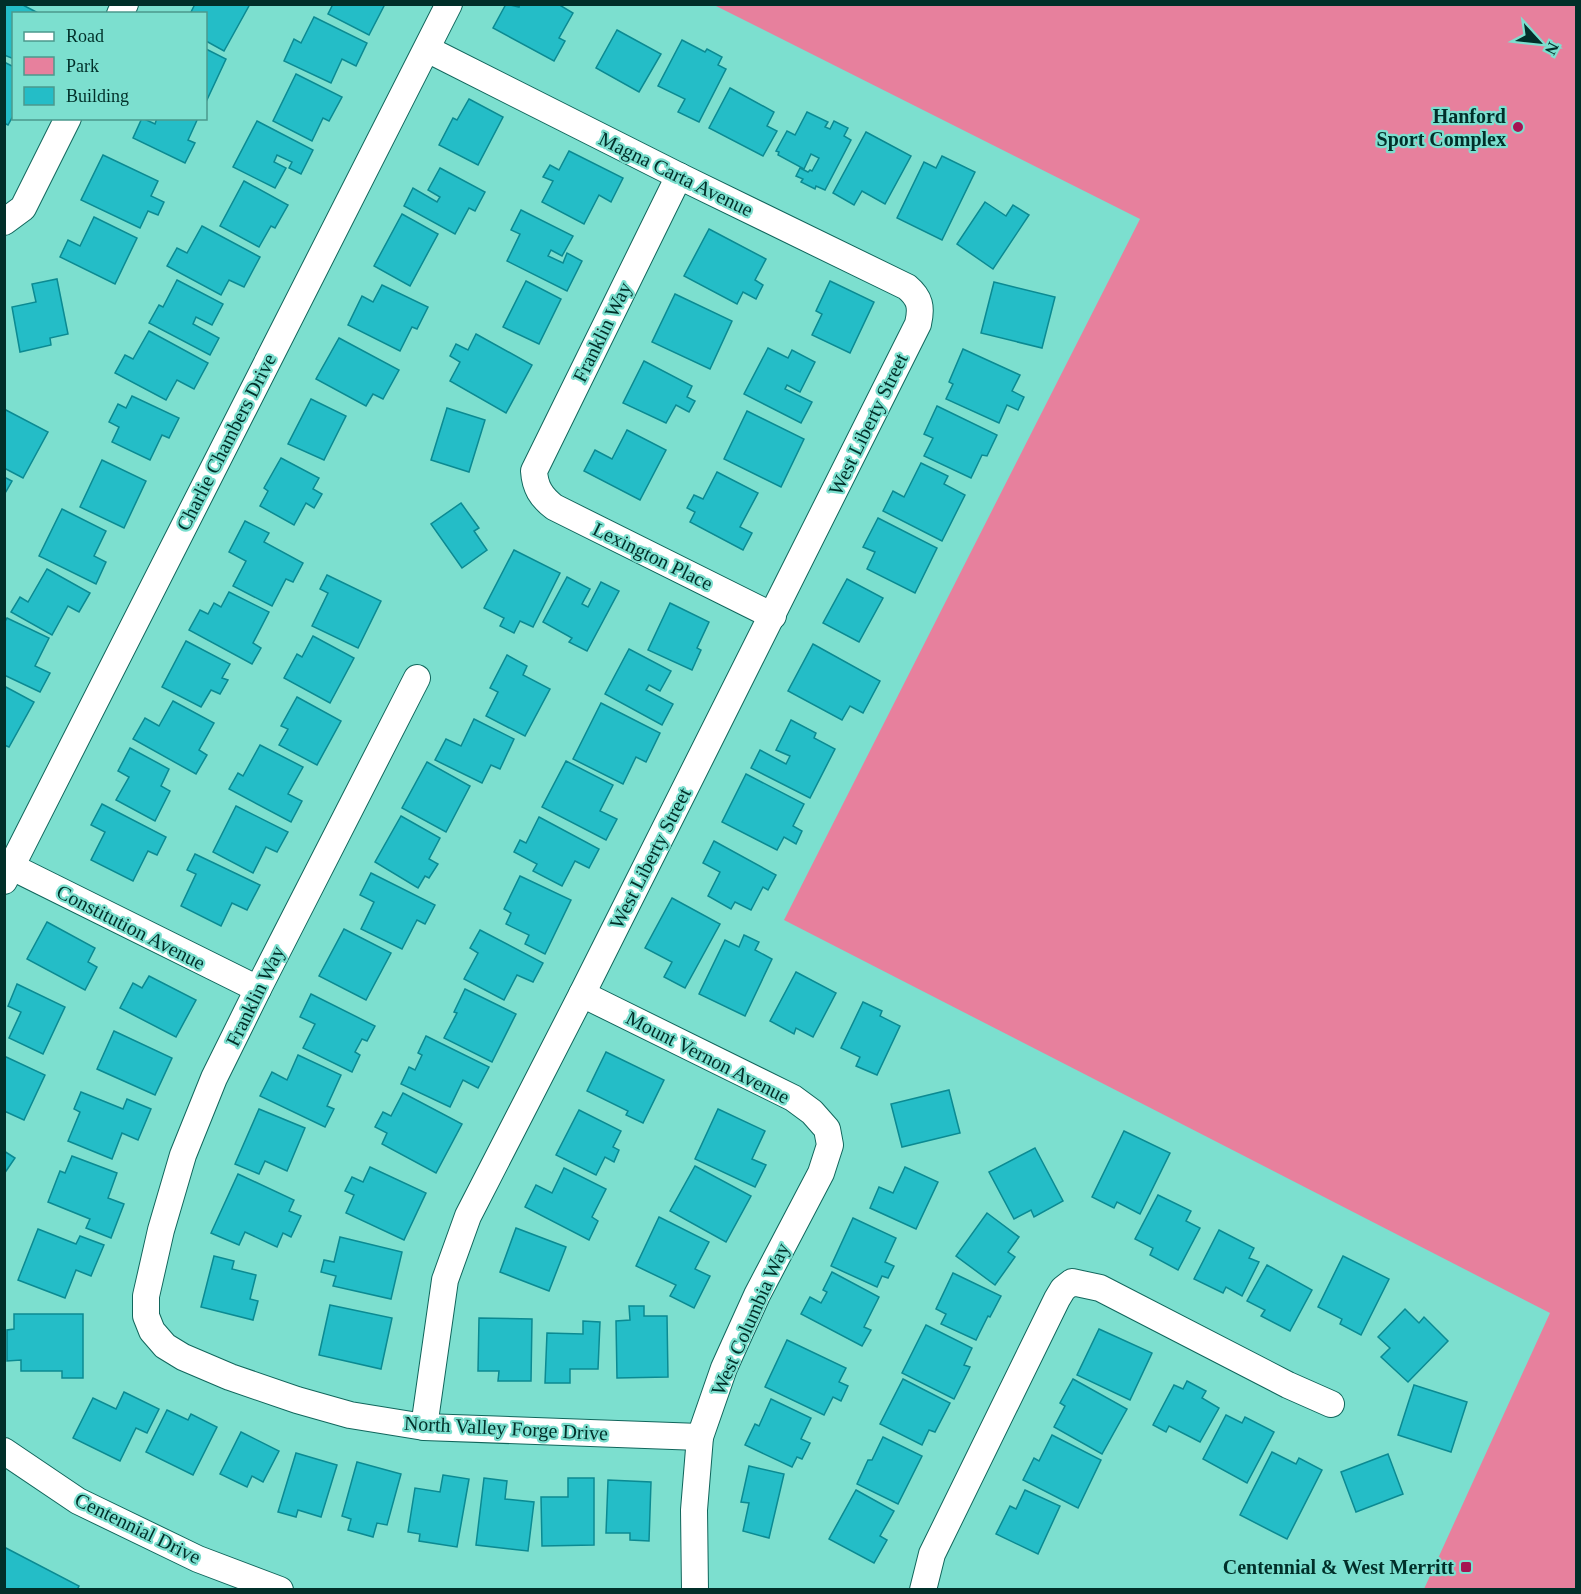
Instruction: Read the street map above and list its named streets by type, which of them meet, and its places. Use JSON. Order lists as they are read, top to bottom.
{
  "streets": {
    "street": [
      "Magna Carta Avenue",
      "Franklin Way",
      "West Liberty Street",
      "Charlie Chambers Drive",
      "Lexington Place",
      "Constitution Avenue",
      "Mount Vernon Avenue",
      "West Columbia Way",
      "North Valley Forge Drive",
      "Centennial Drive"
    ]
  },
  "crossings": [
    ["Magna Carta Avenue", "Franklin Way"],
    ["Magna Carta Avenue", "West Liberty Street"],
    ["Magna Carta Avenue", "Charlie Chambers Drive"],
    ["Franklin Way", "Lexington Place"],
    ["Franklin Way", "Constitution Avenue"],
    ["Franklin Way", "North Valley Forge Drive"],
    ["West Liberty Street", "Lexington Place"],
    ["West Liberty Street", "Mount Vernon Avenue"],
    ["West Liberty Street", "North Valley Forge Drive"],
    ["Charlie Chambers Drive", "Constitution Avenue"],
    ["Mount Vernon Avenue", "West Columbia Way"],
    ["West Columbia Way", "North Valley Forge Drive"]
  ],
  "places": {
    "other": ["Hanford Sport Complex"],
    "transit": ["Centennial & West Merritt"]
  },
  "legend": ["Road", "Park", "Building"],
  "north": "bottom right"
}
